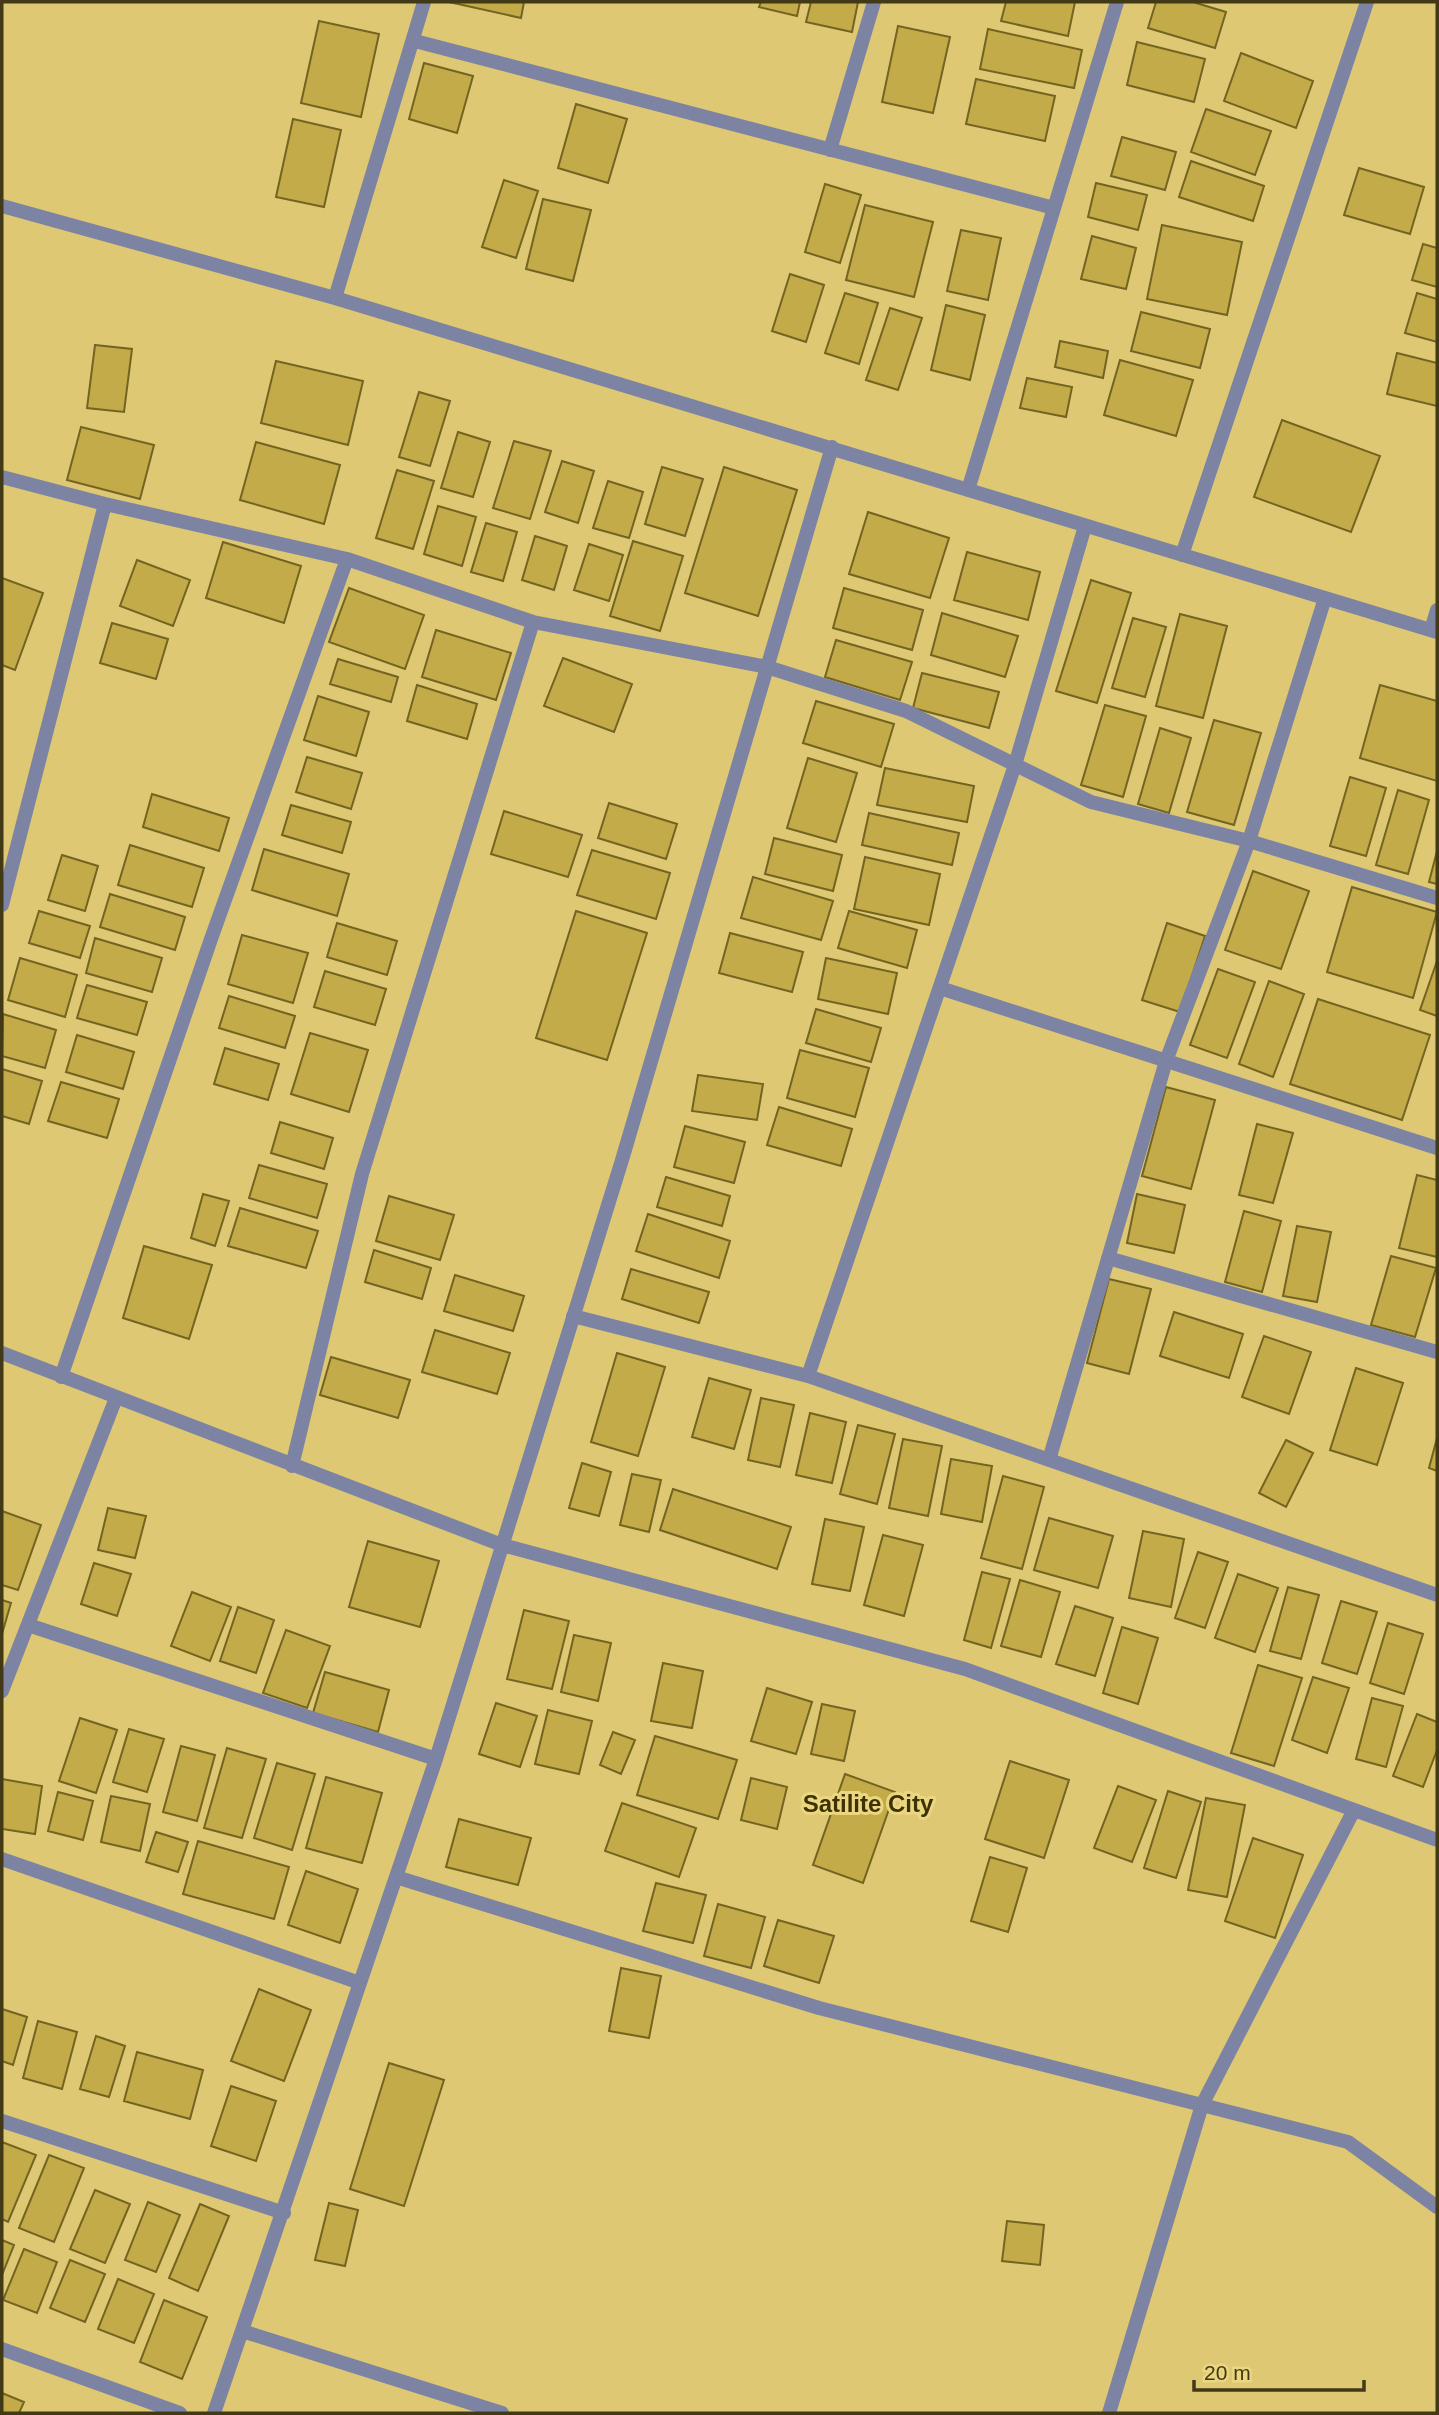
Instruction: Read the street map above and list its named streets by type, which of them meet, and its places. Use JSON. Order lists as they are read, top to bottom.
{
  "districts": ["Satilite City"],
  "scale_bar": "20 m"
}
